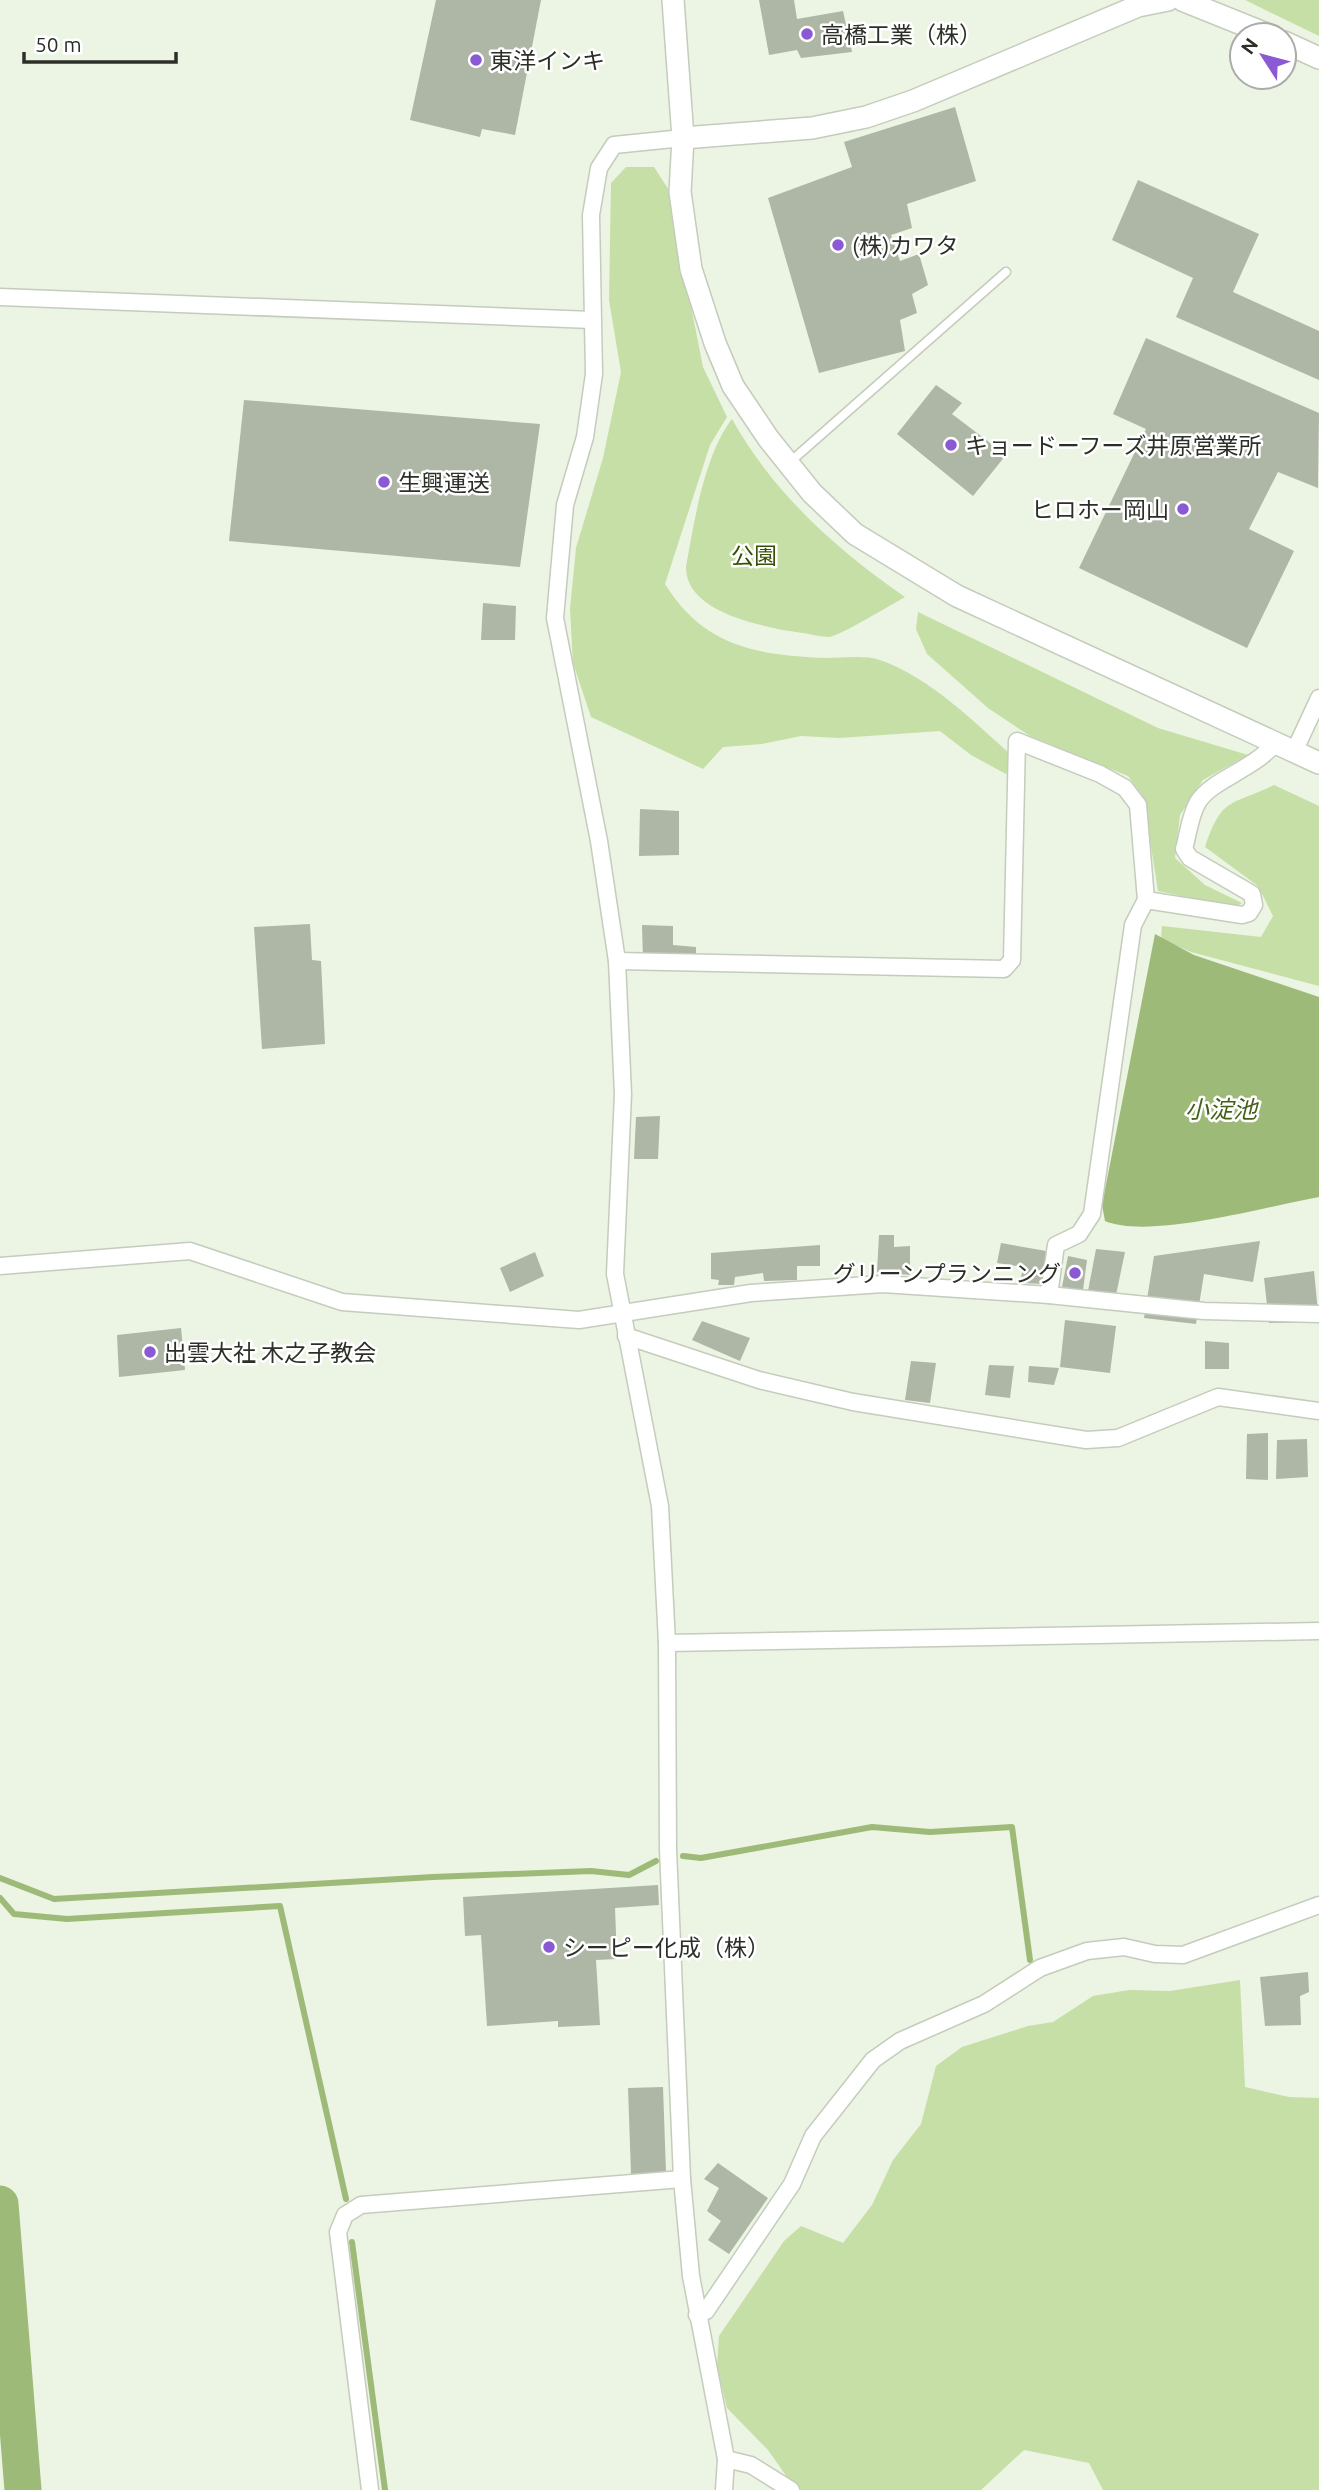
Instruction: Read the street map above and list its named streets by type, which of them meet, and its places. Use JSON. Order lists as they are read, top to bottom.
{
  "water": ["小淀池"],
  "parks": ["公園"],
  "places": [
    "高橋工業（株）",
    "東洋インキ",
    "(株)カワタ",
    "キョードーフーズ井原営業所",
    "生興運送",
    "ヒロホー岡山",
    "グリーンプランニング",
    "出雲大社 木之子教会",
    "シーピー化成（株）"
  ],
  "scale_bar": "50 m",
  "north": "top left"
}
